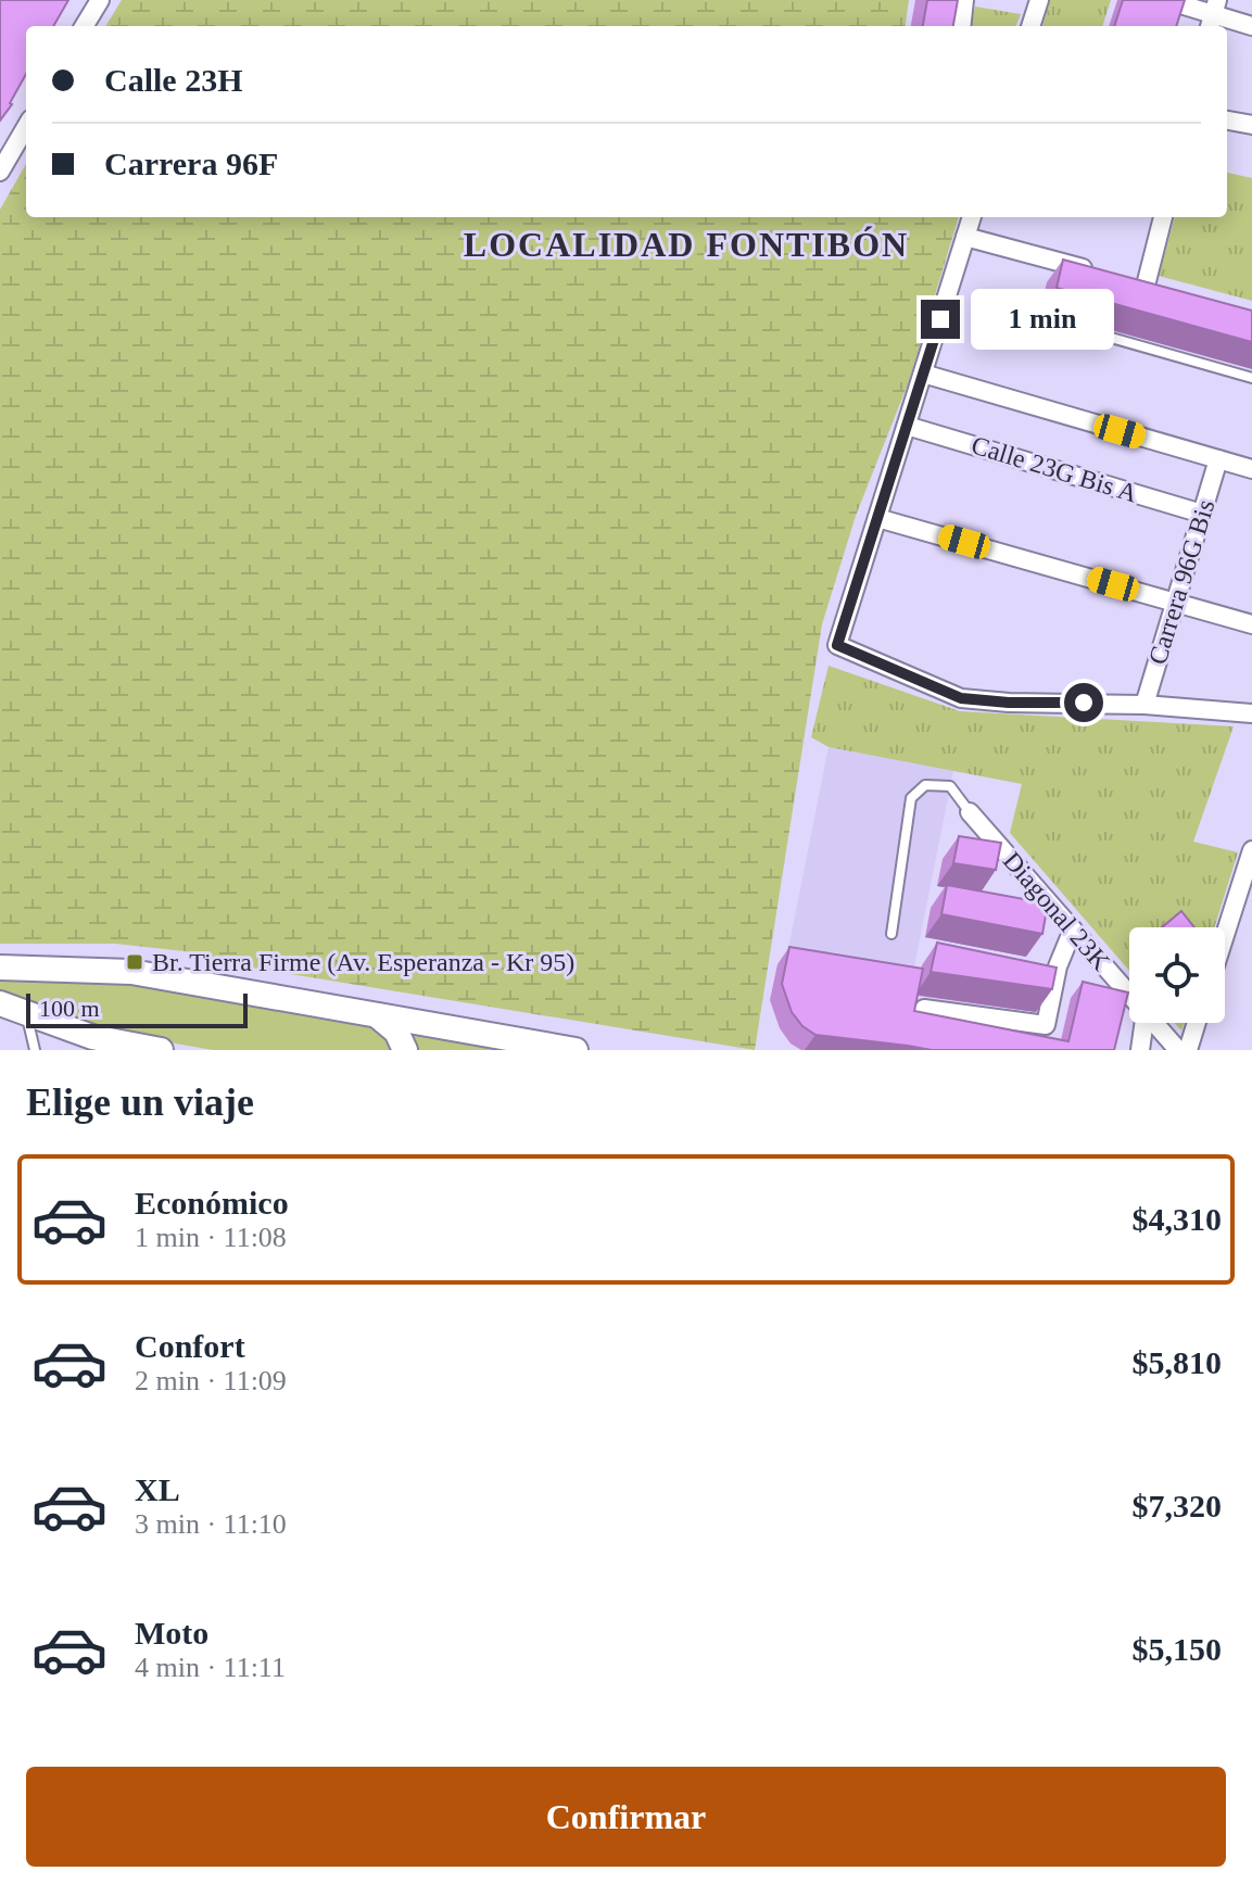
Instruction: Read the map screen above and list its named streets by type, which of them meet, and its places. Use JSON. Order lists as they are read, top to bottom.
{
  "streets": {
    "street": ["Calle 23G Bis A", "Carrera 96G Bis", "Diagonal 23K"]
  },
  "crossings": [
    ["Calle 23G Bis A", "Carrera 96G Bis"]
  ],
  "districts": ["LOCALIDAD FONTIBÓN"],
  "places": {
    "transit": ["Br. Tierra Firme (Av. Esperanza - Kr 95)"]
  },
  "scale_bar": "100 m",
  "page": {
    "banner": ["Calle 23H", "Carrera 96F"],
    "bubble": "1 min",
    "scale": "100 m",
    "heading": "Elige un viaje",
    "list": [
      {
        "name": "Económico",
        "note": "1 min · 11:08",
        "value": "$4,310"
      },
      {
        "name": "Confort",
        "note": "2 min · 11:09",
        "value": "$5,810"
      },
      {
        "name": "XL",
        "note": "3 min · 11:10",
        "value": "$7,320"
      },
      {
        "name": "Moto",
        "note": "4 min · 11:11",
        "value": "$5,150"
      }
    ],
    "buttons": "Confirmar"
  }
}
